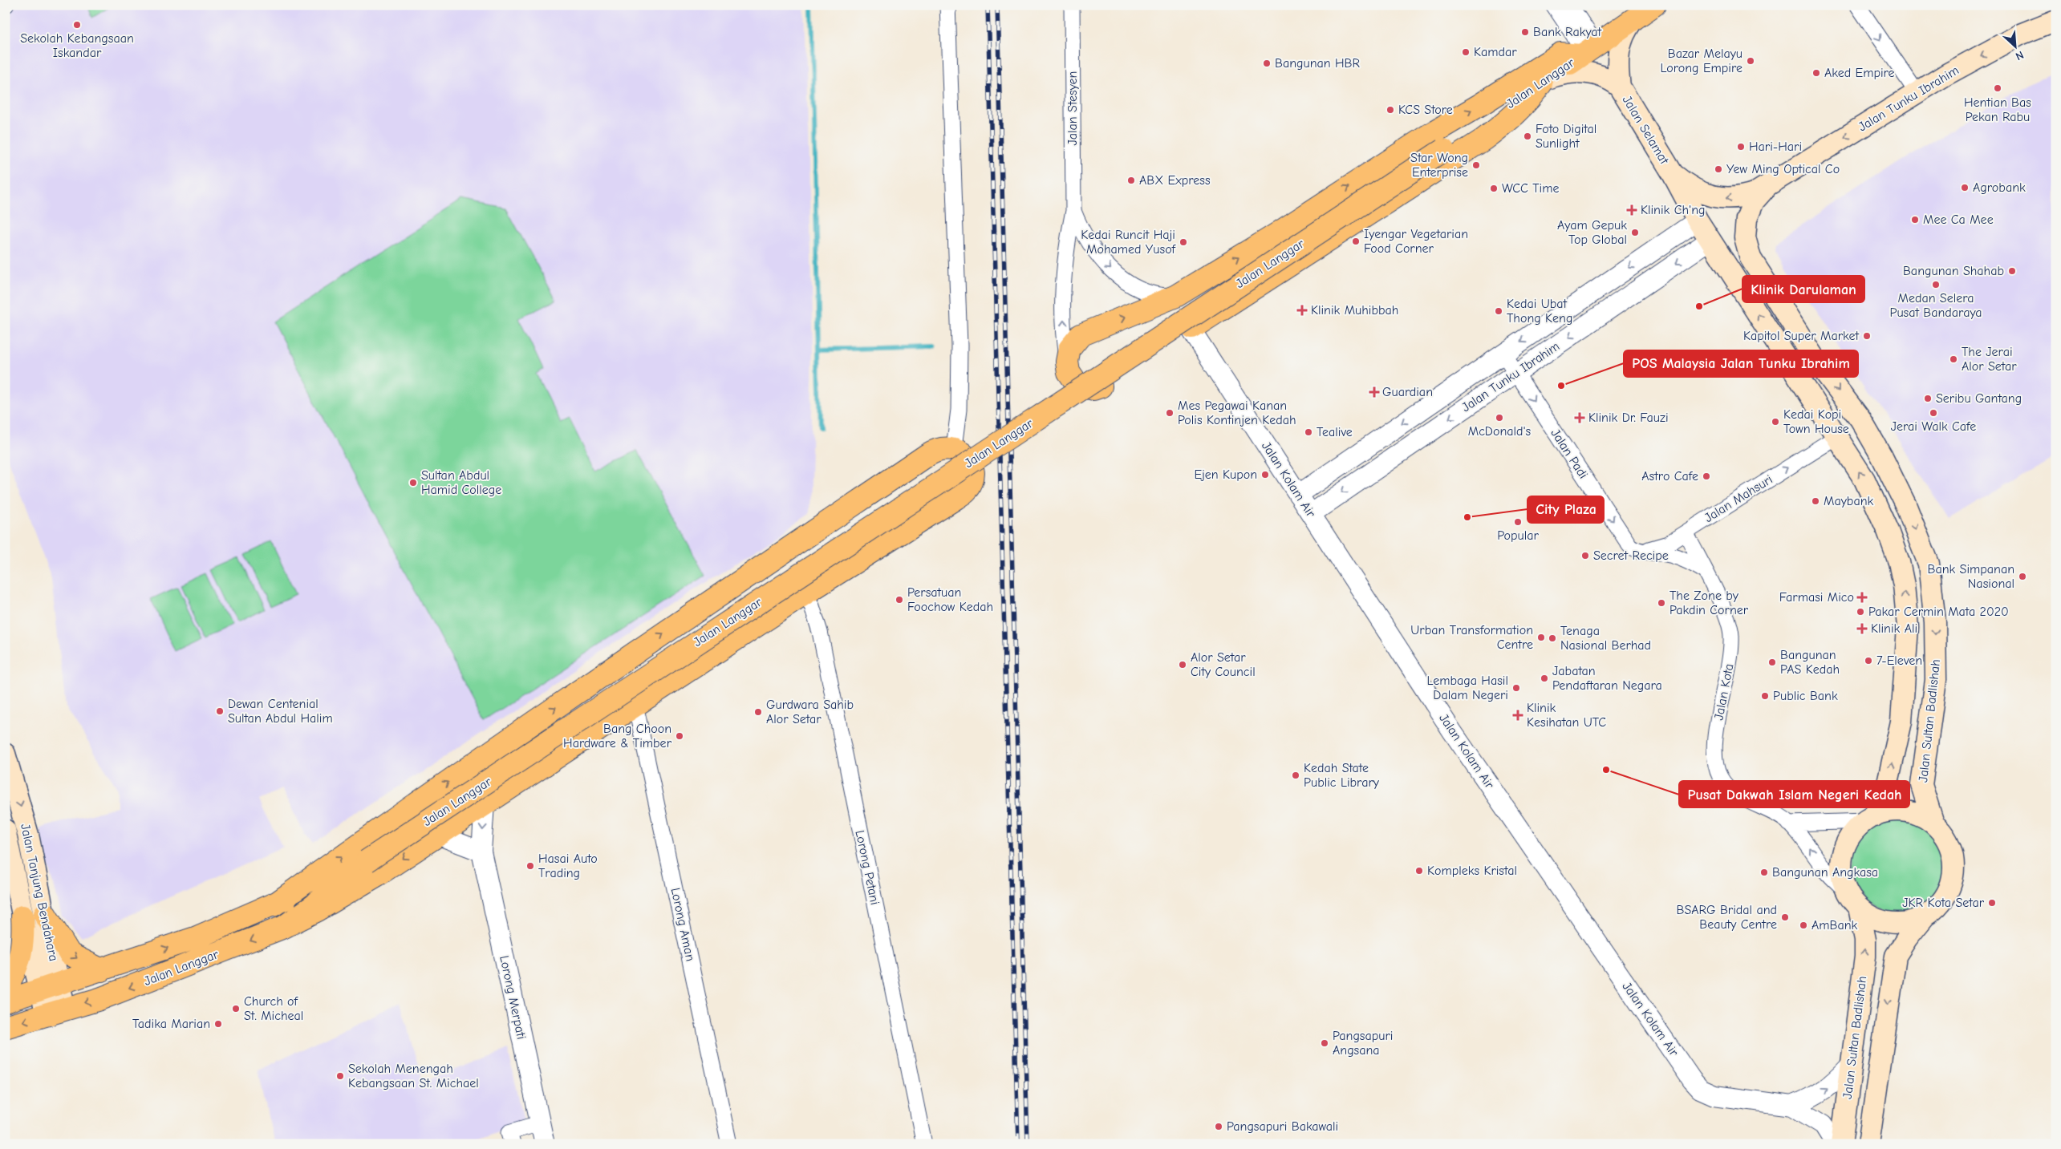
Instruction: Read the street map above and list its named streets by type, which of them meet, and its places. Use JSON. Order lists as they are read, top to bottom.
{
  "streets": {
    "main road": [
      "Jalan Langgar",
      "Jalan Tunku Ibrahim",
      "Jalan Selamat",
      "Jalan Sultan Badlishah",
      "Jalan Tanjung Bendahara"
    ],
    "street": [
      "Jalan Stesyen",
      "Jalan Padi",
      "Jalan Kolam Air",
      "Jalan Mahsuri",
      "Jalan Kota",
      "Lorong Petani",
      "Lorong Aman",
      "Lorong Merpati"
    ]
  },
  "crossings": [
    ["Jalan Langgar", "Jalan Tanjung Bendahara"],
    ["Jalan Tunku Ibrahim", "Jalan Selamat"],
    ["Jalan Tunku Ibrahim", "Jalan Padi"],
    ["Jalan Tunku Ibrahim", "Jalan Kolam Air"],
    ["Jalan Tunku Ibrahim", "Jalan Sultan Badlishah"],
    ["Jalan Padi", "Jalan Mahsuri"],
    ["Jalan Kolam Air", "Jalan Sultan Badlishah"],
    ["Jalan Mahsuri", "Jalan Kota"],
    ["Jalan Kota", "Jalan Sultan Badlishah"]
  ],
  "one_way": ["Jalan Tunku Ibrahim", "Jalan Padi", "Jalan Mahsuri"],
  "places": {
    "other": [
      "Sekolah Kebangsaan Iskandar",
      "Bank Rakyat",
      "Kamdar",
      "Bazar Melayu Lorong Empire",
      "Bangunan HBR",
      "Aked Empire",
      "Hentian Bas Pekan Rabu",
      "KCS Store",
      "Foto Digital Sunlight",
      "Hari-Hari",
      "Star Wong Enterprise",
      "Yew Ming Optical Co",
      "ABX Express",
      "Agrobank",
      "WCC Time",
      "Mee Ca Mee",
      "Ayam Gepuk Top Global",
      "Iyengar Vegetarian Food Corner",
      "Kedai Runcit Haji Mohamed Yusof",
      "Bangunan Shahab",
      "Medan Selera Pusat Bandaraya",
      "Klinik Darulaman",
      "Kedai Ubat Thong Keng",
      "Kapitol Super Market",
      "The Jerai Alor Setar",
      "POS Malaysia Jalan Tunku Ibrahim",
      "Seribu Gantang",
      "Mes Pegawai Kanan Polis Kontinjen Kedah",
      "Jerai Walk Cafe",
      "McDonald's",
      "Kedai Kopi Town House",
      "Tealive",
      "Ejen Kupon",
      "Astro Cafe",
      "Sultan Abdul Hamid College",
      "Maybank",
      "City Plaza",
      "Popular",
      "Secret Recipe",
      "Bank Simpanan Nasional",
      "Persatuan Foochow Kedah",
      "The Zone by Pakdin Corner",
      "Pakar Cermin Mata 2020",
      "Urban Transformation Centre",
      "Tenaga Nasional Berhad",
      "7-Eleven",
      "Bangunan PAS Kedah",
      "Alor Setar City Council",
      "Jabatan Pendaftaran Negara",
      "Lembaga Hasil Dalam Negeri",
      "Public Bank",
      "Dewan Centenial Sultan Abdul Halim",
      "Gurdwara Sahib Alor Setar",
      "Bang Choon Hardware & Timber",
      "Pusat Dakwah Islam Negeri Kedah",
      "Kedah State Public Library",
      "Hasai Auto Trading",
      "Kompleks Kristal",
      "Bangunan Angkasa",
      "JKR Kota Setar",
      "BSARG Bridal and Beauty Centre",
      "AmBank",
      "Church of St. Micheal",
      "Tadika Marian",
      "Pangsapuri Angsana",
      "Sekolah Menengah Kebangsaan St. Michael",
      "Pangsapuri Bakawali"
    ],
    "health": [
      "Klinik Ch'ng",
      "Klinik Muhibbah",
      "Guardian",
      "Klinik Dr. Fauzi",
      "Farmasi Mico",
      "Klinik Ali",
      "Klinik Kesihatan UTC"
    ]
  },
  "north": "bottom right"
}
